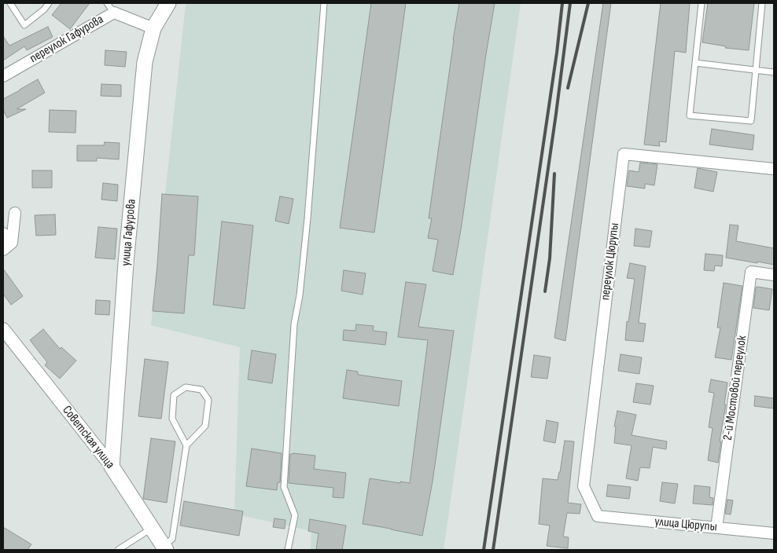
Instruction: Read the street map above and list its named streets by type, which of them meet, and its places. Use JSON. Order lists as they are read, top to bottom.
{
  "streets": {
    "main road": ["улица Гафурова", "Советская улица"],
    "street": [
      "переулок Гафурова",
      "переулок Цюрупы",
      "2-й Мостовой переулок",
      "улица Цюрупы"
    ]
  },
  "crossings": [
    ["переулок Гафурова", "улица Гафурова"],
    ["улица Гафурова", "Советская улица"],
    ["переулок Цюрупы", "улица Цюрупы"],
    ["2-й Мостовой переулок", "улица Цюрупы"]
  ]
}
